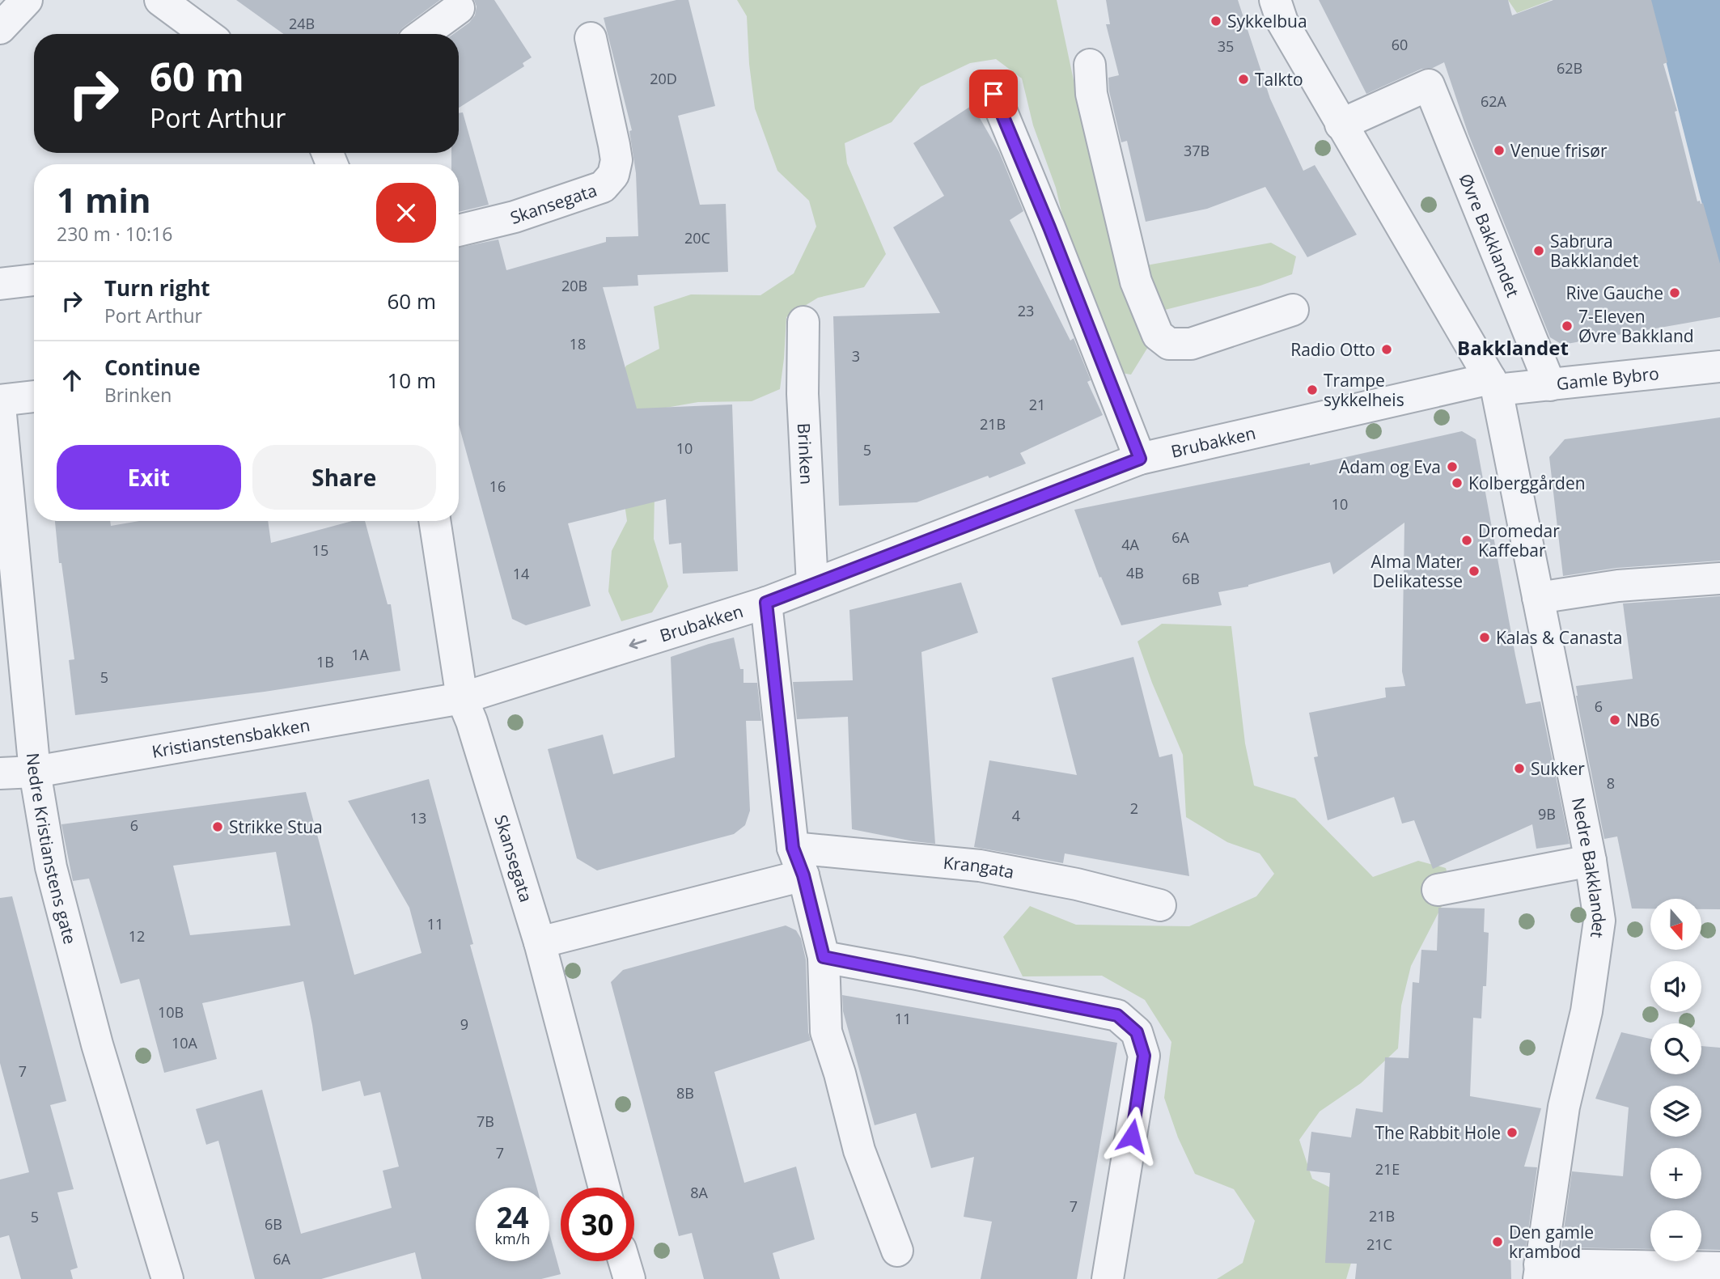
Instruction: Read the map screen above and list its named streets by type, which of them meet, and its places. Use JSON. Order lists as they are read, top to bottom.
{
  "streets": {
    "street": [
      "Skansegata",
      "Øvre Bakklandet",
      "Gamle Bybro",
      "Brubakken",
      "Brinken",
      "Kristianstensbakken",
      "Nedre Kristianstens gate",
      "Krangata",
      "Nedre Bakklandet"
    ]
  },
  "crossings": [
    ["Skansegata", "Brubakken"],
    ["Skansegata", "Kristianstensbakken"],
    ["Skansegata", "Krangata"],
    ["Øvre Bakklandet", "Gamle Bybro"],
    ["Gamle Bybro", "Brubakken"],
    ["Gamle Bybro", "Nedre Bakklandet"],
    ["Brubakken", "Brinken"],
    ["Brubakken", "Kristianstensbakken"],
    ["Brubakken", "Nedre Bakklandet"],
    ["Kristianstensbakken", "Nedre Kristianstens gate"]
  ],
  "districts": ["Bakklandet"],
  "places": [
    "Sykkelbua",
    "Talkto",
    "Venue frisør",
    "Sabrura Bakklandet",
    "Rive Gauche",
    "7-Eleven Øvre Bakkland",
    "Radio Otto",
    "Trampe sykkelheis",
    "Adam og Eva",
    "Kolberggården",
    "Dromedar Kaffebar",
    "Alma Mater Delikatesse",
    "Kalas & Canasta",
    "NB6",
    "Sukker",
    "Strikke Stua",
    "The Rabbit Hole",
    "Den gamle krambod"
  ],
  "house_numbers": [
    "24B",
    "60",
    "35",
    "62B",
    "20D",
    "62A",
    "37B",
    "20C",
    "20B",
    "23",
    "18",
    "3",
    "21",
    "21B",
    "10",
    "5",
    "16",
    "10",
    "6A",
    "4A",
    "15",
    "4B",
    "14",
    "6B",
    "1A",
    "1B",
    "5",
    "6",
    "8",
    "2",
    "9B",
    "4",
    "13",
    "6",
    "11",
    "12",
    "10B",
    "11",
    "9",
    "10A",
    "7",
    "8B",
    "7B",
    "7",
    "21E",
    "8A",
    "7",
    "21B",
    "5",
    "6B",
    "21C",
    "6A"
  ],
  "north": "bottom",
  "page": {
    "turn": ["60 m", "Port Arthur"],
    "heading": ["1 min", "230 m · 10:16"],
    "list": [
      {
        "name": "Turn right",
        "note": "Port Arthur",
        "value": "60 m"
      },
      {
        "name": "Continue",
        "note": "Brinken",
        "value": "10 m"
      }
    ],
    "buttons": ["Exit", "Share"],
    "map_buttons": ["+", "−"],
    "speed": "24 km/h",
    "limit": "30"
  }
}
